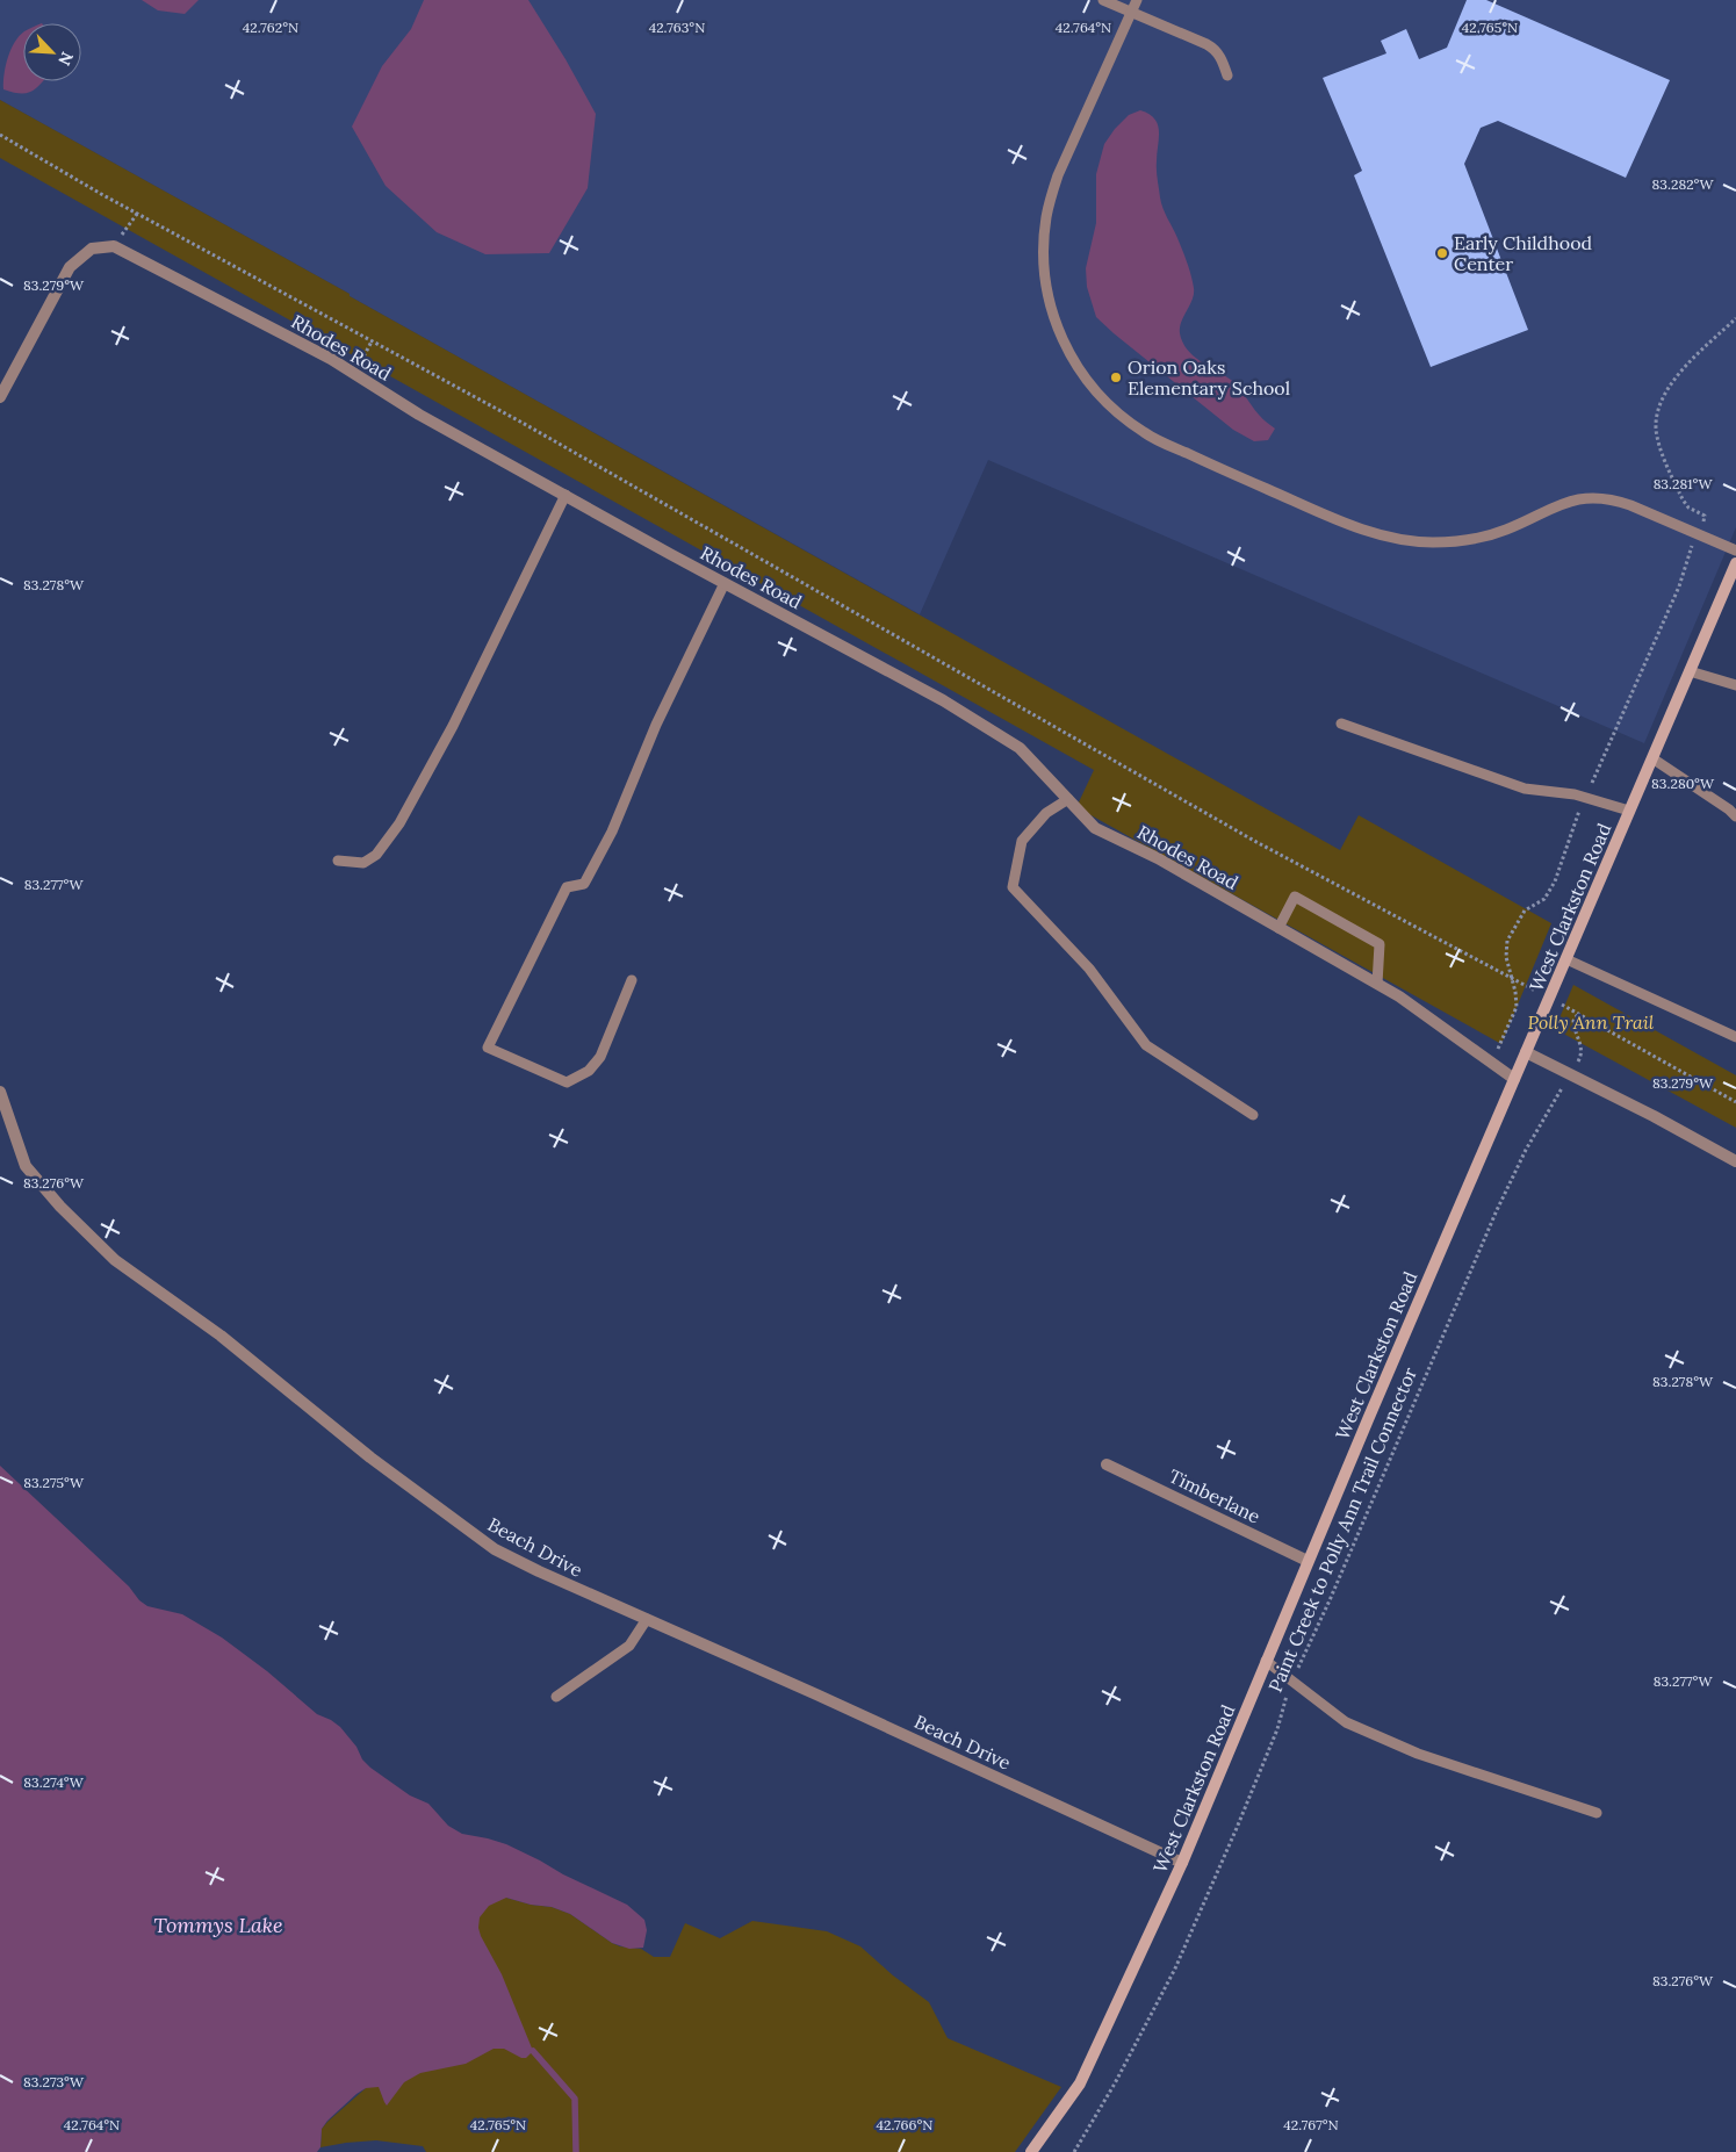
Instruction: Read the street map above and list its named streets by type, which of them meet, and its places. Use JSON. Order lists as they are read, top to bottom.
{
  "streets": {
    "main road": ["West Clarkston Road"],
    "street": ["Rhodes Road", "Timberlane", "Beach Drive"],
    "path": ["Paint Creek to Polly Ann Trail Connector"]
  },
  "crossings": [
    ["Rhodes Road", "West Clarkston Road"],
    ["West Clarkston Road", "Timberlane"],
    ["West Clarkston Road", "Beach Drive"]
  ],
  "water": ["Tommys Lake"],
  "parks": ["Polly Ann Trail"],
  "places": ["Early Childhood Center", "Orion Oaks Elementary School"],
  "north": "bottom right",
  "coordinates": [
    "42.762°N",
    "42.763°N",
    "42.764°N",
    "42.765°N",
    "83.282°W",
    "83.279°W",
    "83.281°W",
    "83.278°W",
    "83.280°W",
    "83.277°W",
    "83.276°W",
    "83.275°W",
    "83.274°W",
    "83.273°W",
    "42.766°N",
    "42.767°N"
  ]
}
